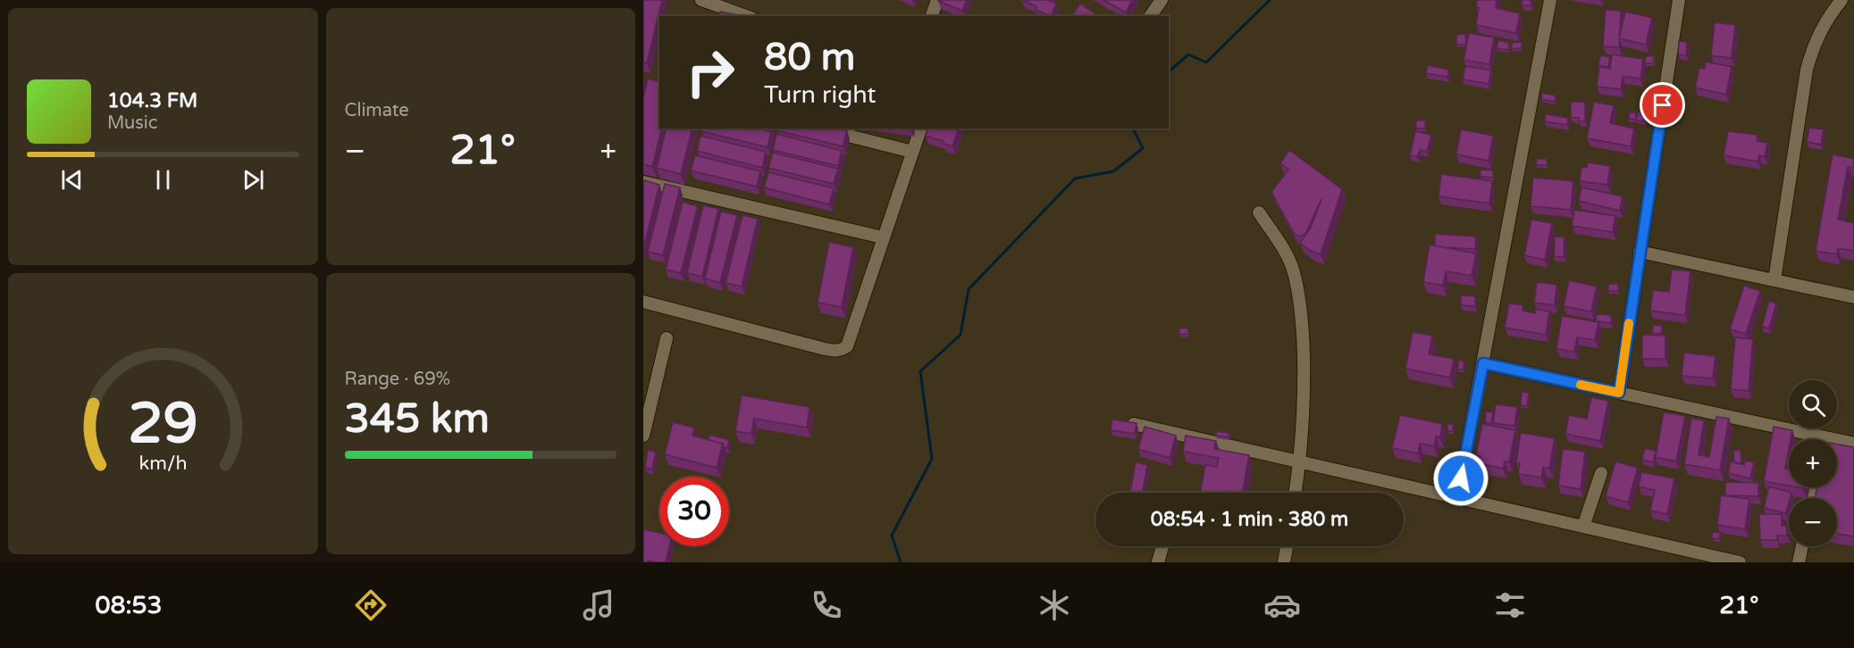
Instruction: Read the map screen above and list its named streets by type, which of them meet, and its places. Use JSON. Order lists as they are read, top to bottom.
{
  "page": {
    "tile": [
      "Climate",
      ["Range · 69%", "345 km"]
    ],
    "turn": ["80 m", "Turn right"],
    "song": ["104.3 FM", "Music"],
    "heat": ["−", "21°", "+"],
    "map_buttons": ["+", "−"],
    "limit": "30",
    "trip": "08:54 · 1 min · 380 m",
    "tabs": ["08:53", "21°"],
    "gauge": ["29", "km/h"]
  }
}
